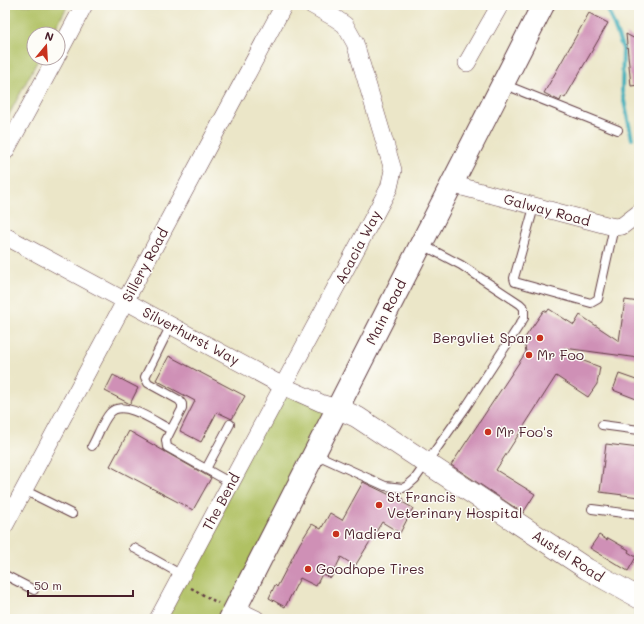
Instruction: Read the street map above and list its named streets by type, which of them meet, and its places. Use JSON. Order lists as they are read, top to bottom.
{
  "streets": {
    "main road": ["Main Road"],
    "street": [
      "Galway Road",
      "Acacia Way",
      "Sillery Road",
      "Silverhurst Way",
      "The Bend",
      "Austel Road"
    ]
  },
  "crossings": [
    ["Galway Road", "Main Road"],
    ["Acacia Way", "Silverhurst Way"],
    ["Acacia Way", "The Bend"],
    ["Sillery Road", "Silverhurst Way"],
    ["Main Road", "Silverhurst Way"],
    ["Main Road", "Austel Road"],
    ["Silverhurst Way", "The Bend"],
    ["Silverhurst Way", "Austel Road"]
  ],
  "places": [
    "Bergvliet Spar",
    "Mr Foo",
    "Mr Foo's",
    "St Francis Veterinary Hospital",
    "Madiera",
    "Goodhope Tires"
  ],
  "scale_bar": "50 m",
  "north": "top"
}
